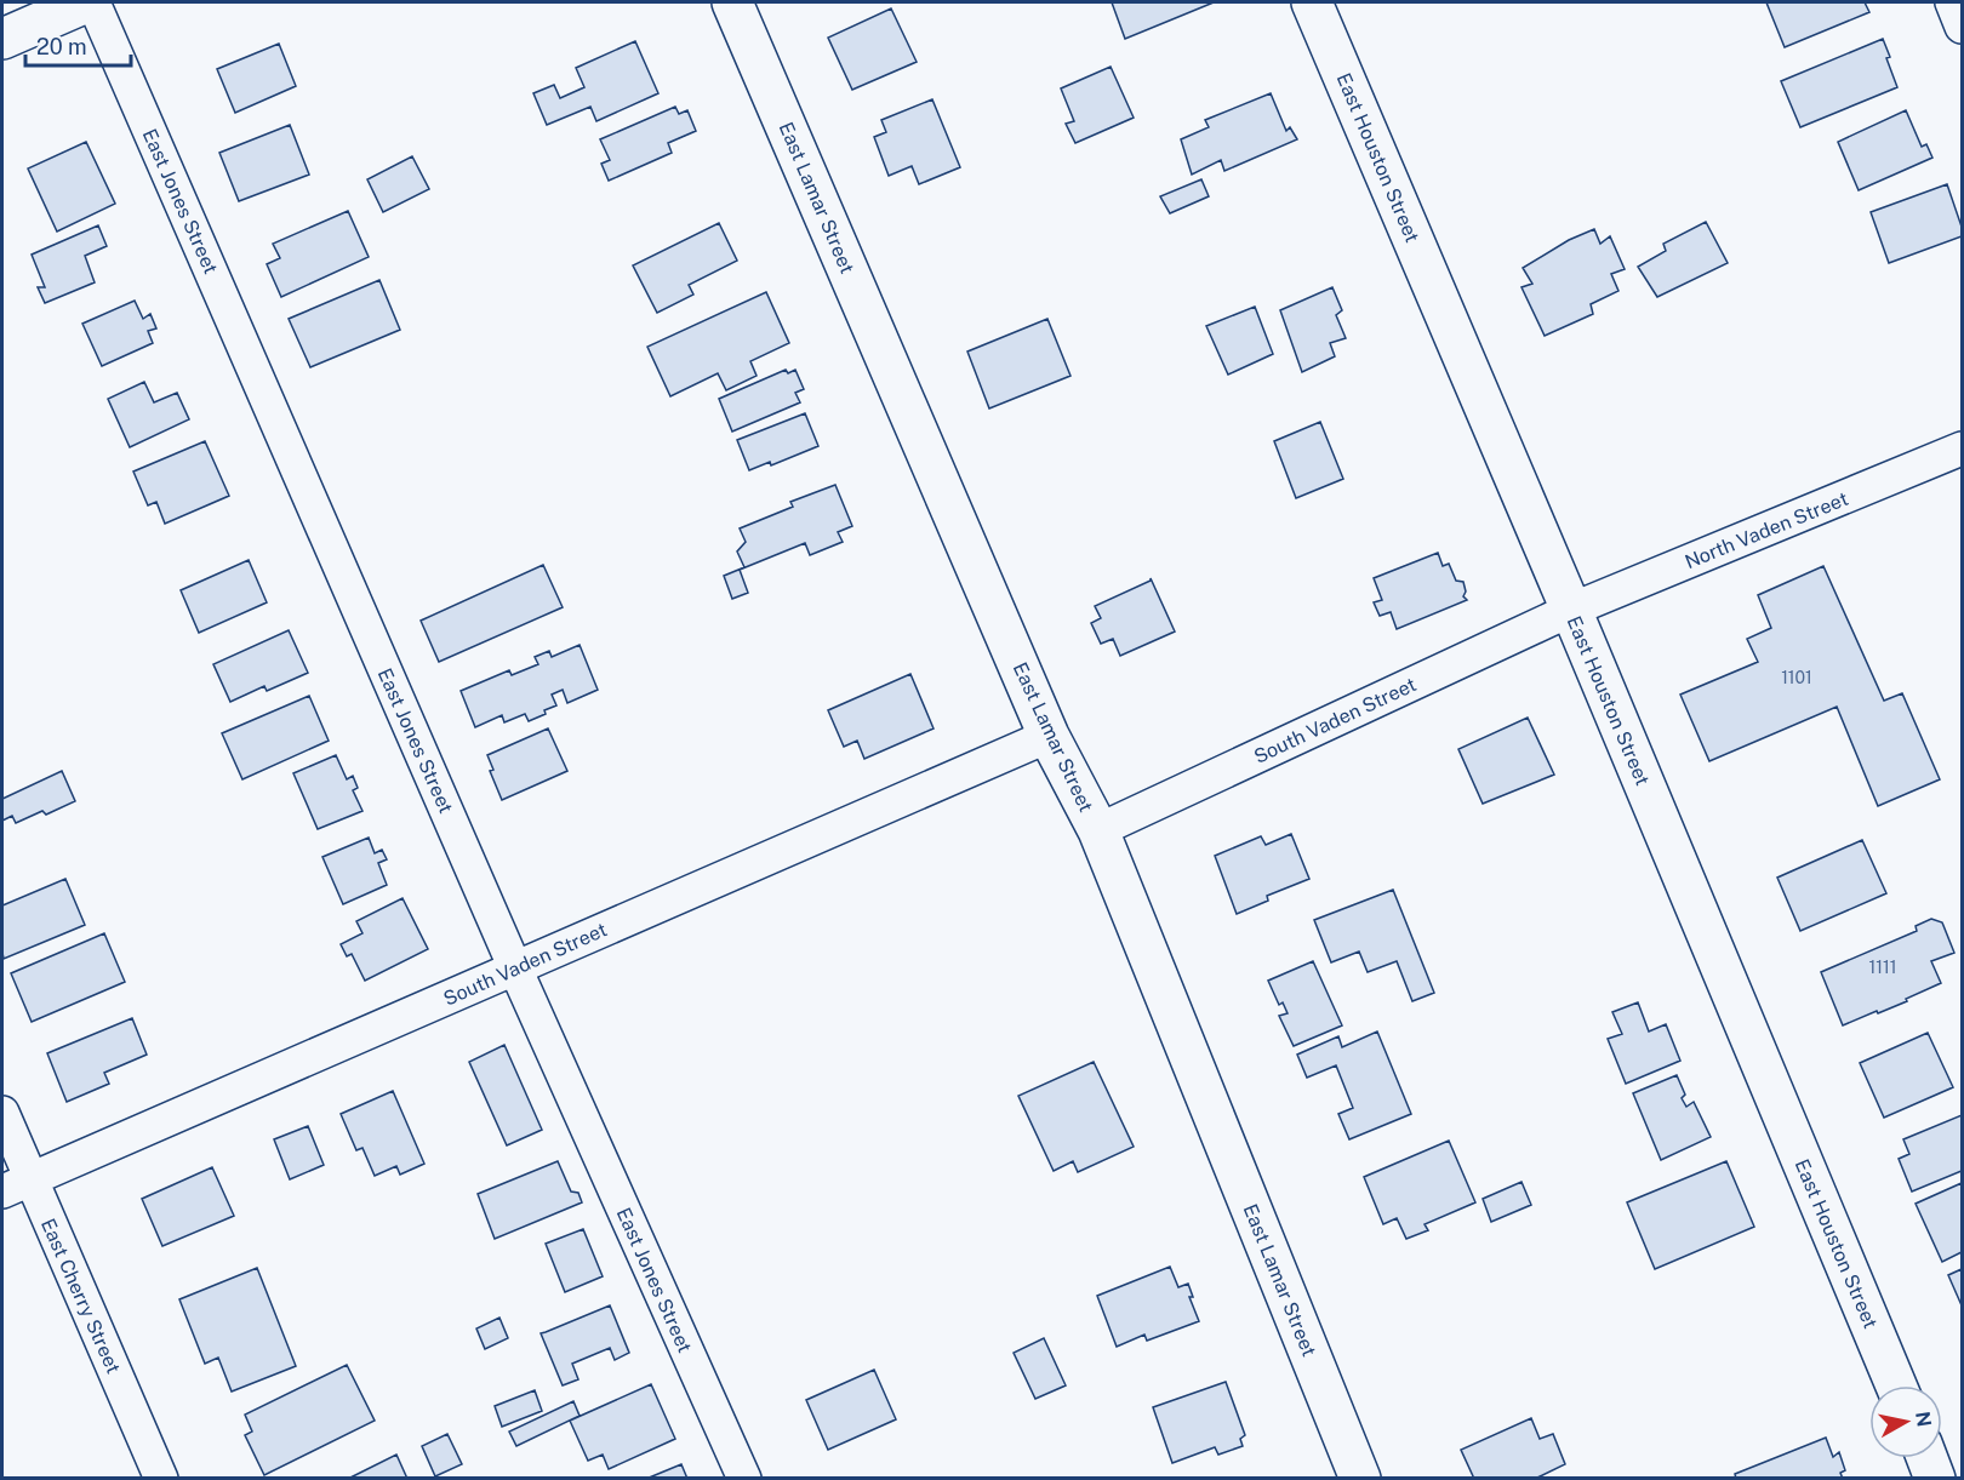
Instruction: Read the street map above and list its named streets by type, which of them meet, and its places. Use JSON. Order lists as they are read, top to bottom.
{
  "streets": {
    "main road": ["East Houston Street", "East Lamar Street"],
    "street": [
      "East Jones Street",
      "North Vaden Street",
      "South Vaden Street",
      "East Cherry Street"
    ]
  },
  "crossings": [
    ["East Houston Street", "North Vaden Street"],
    ["East Houston Street", "South Vaden Street"],
    ["East Lamar Street", "South Vaden Street"],
    ["East Jones Street", "South Vaden Street"],
    ["North Vaden Street", "South Vaden Street"],
    ["South Vaden Street", "East Cherry Street"]
  ],
  "house_numbers": ["1101", "1111"],
  "scale_bar": "20 m",
  "north": "right"
}
